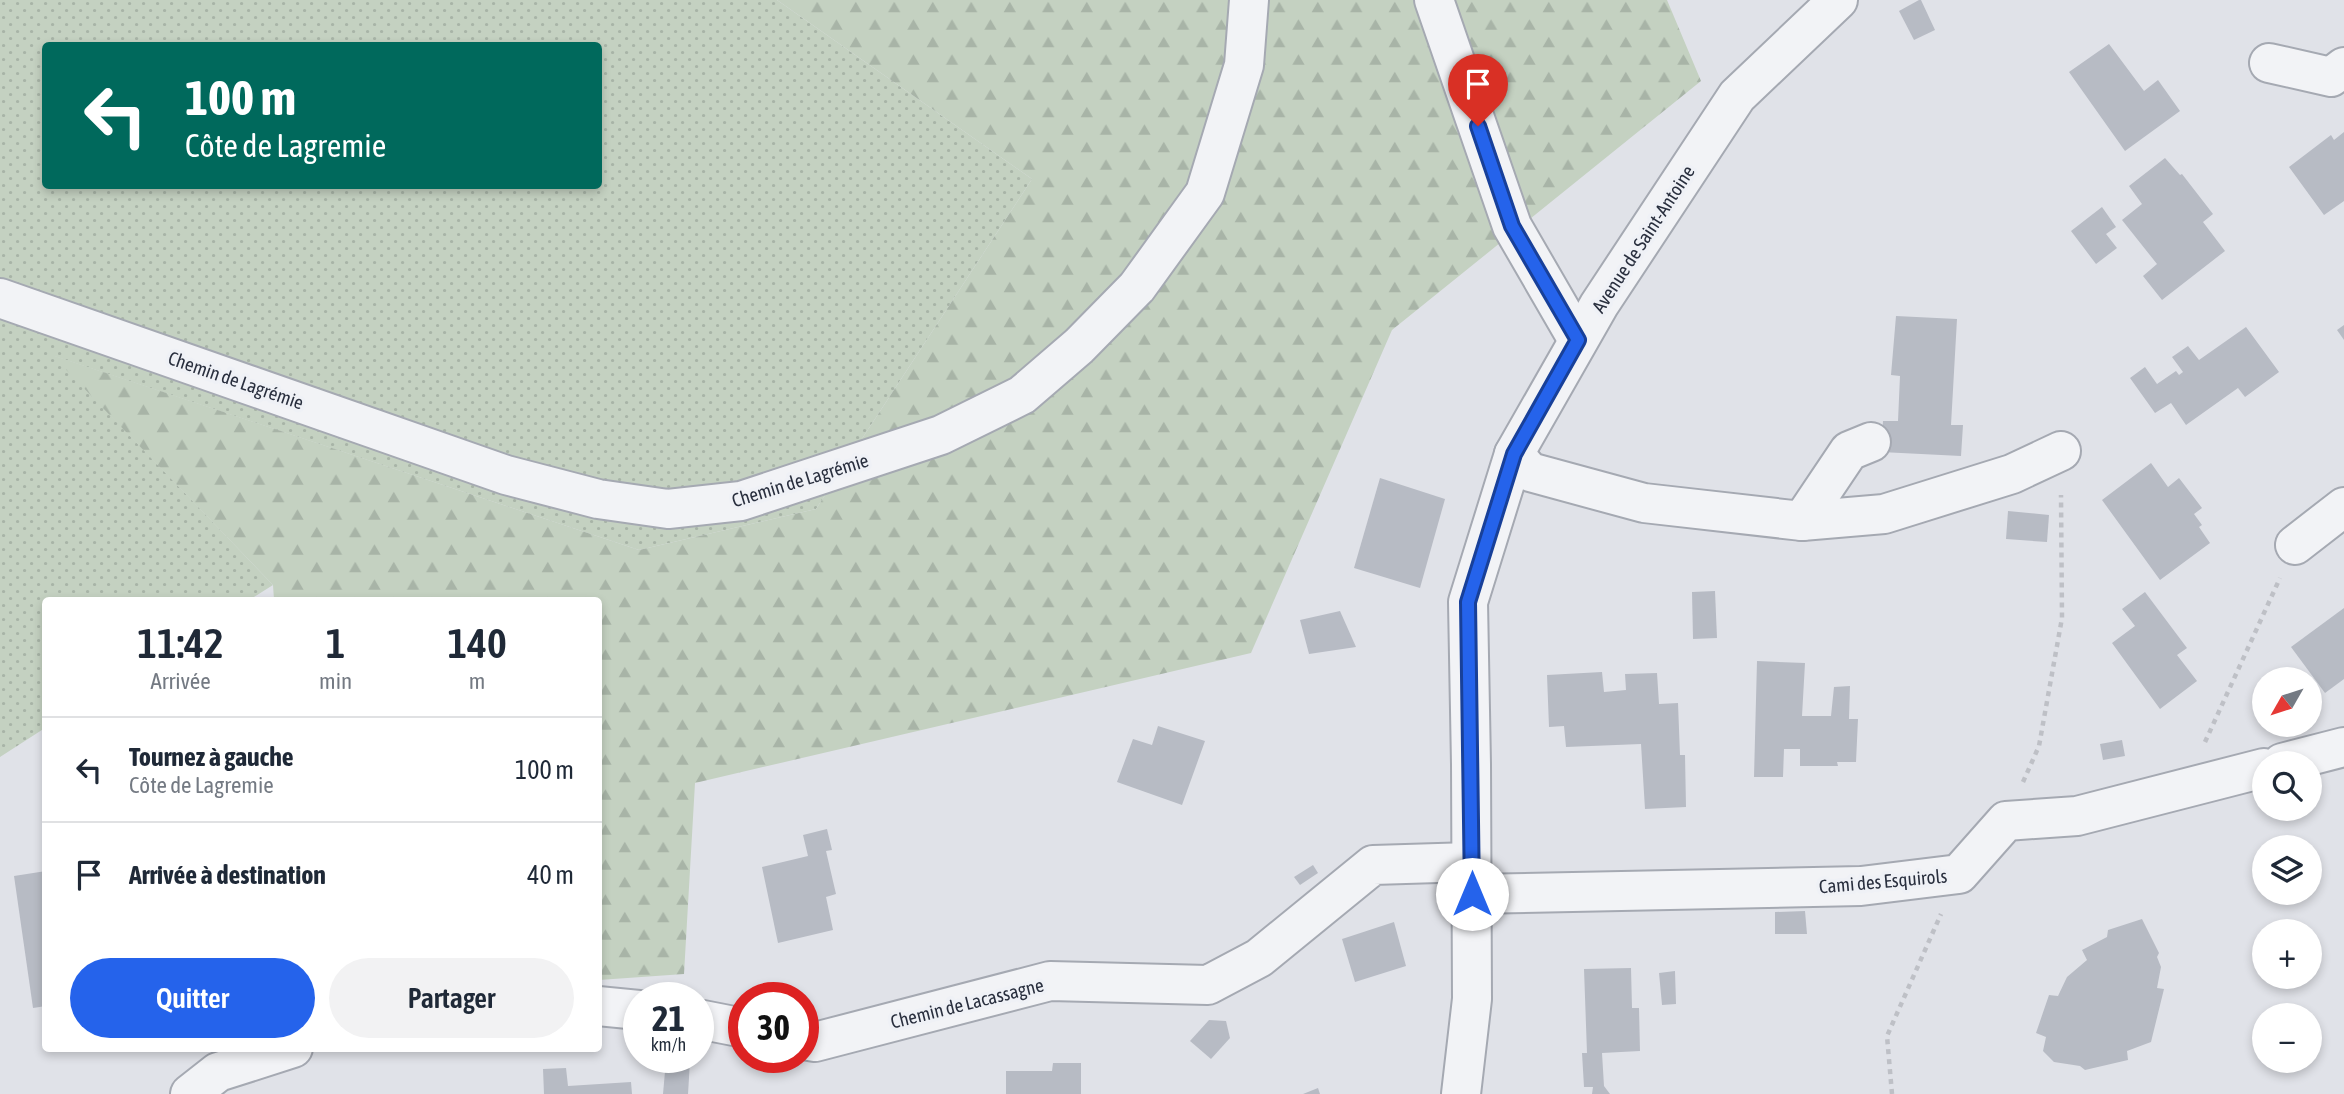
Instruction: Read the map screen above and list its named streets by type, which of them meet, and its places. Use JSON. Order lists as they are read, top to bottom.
{
  "streets": {
    "street": [
      "Avenue de Saint-Antoine",
      "Chemin de Lagrémie",
      "Cami des Esquirols",
      "Chemin de Lacassagne"
    ]
  },
  "crossings": [
    ["Avenue de Saint-Antoine", "Cami des Esquirols"],
    ["Avenue de Saint-Antoine", "Chemin de Lacassagne"],
    ["Cami des Esquirols", "Chemin de Lacassagne"]
  ],
  "north": "bottom left",
  "page": {
    "turn": ["100 m", "Côte de Lagremie"],
    "eta": [
      "11:42",
      "Arrivée",
      "1",
      "min",
      "140",
      "m"
    ],
    "map_buttons": ["+", "−"],
    "list": [
      {
        "name": "Tournez à gauche",
        "note": "Côte de Lagremie",
        "value": "100 m"
      },
      {
        "name": "Arrivée à destination",
        "value": "40 m"
      }
    ],
    "buttons": ["Quitter", "Partager"],
    "speed": "21 km/h",
    "limit": "30"
  }
}
